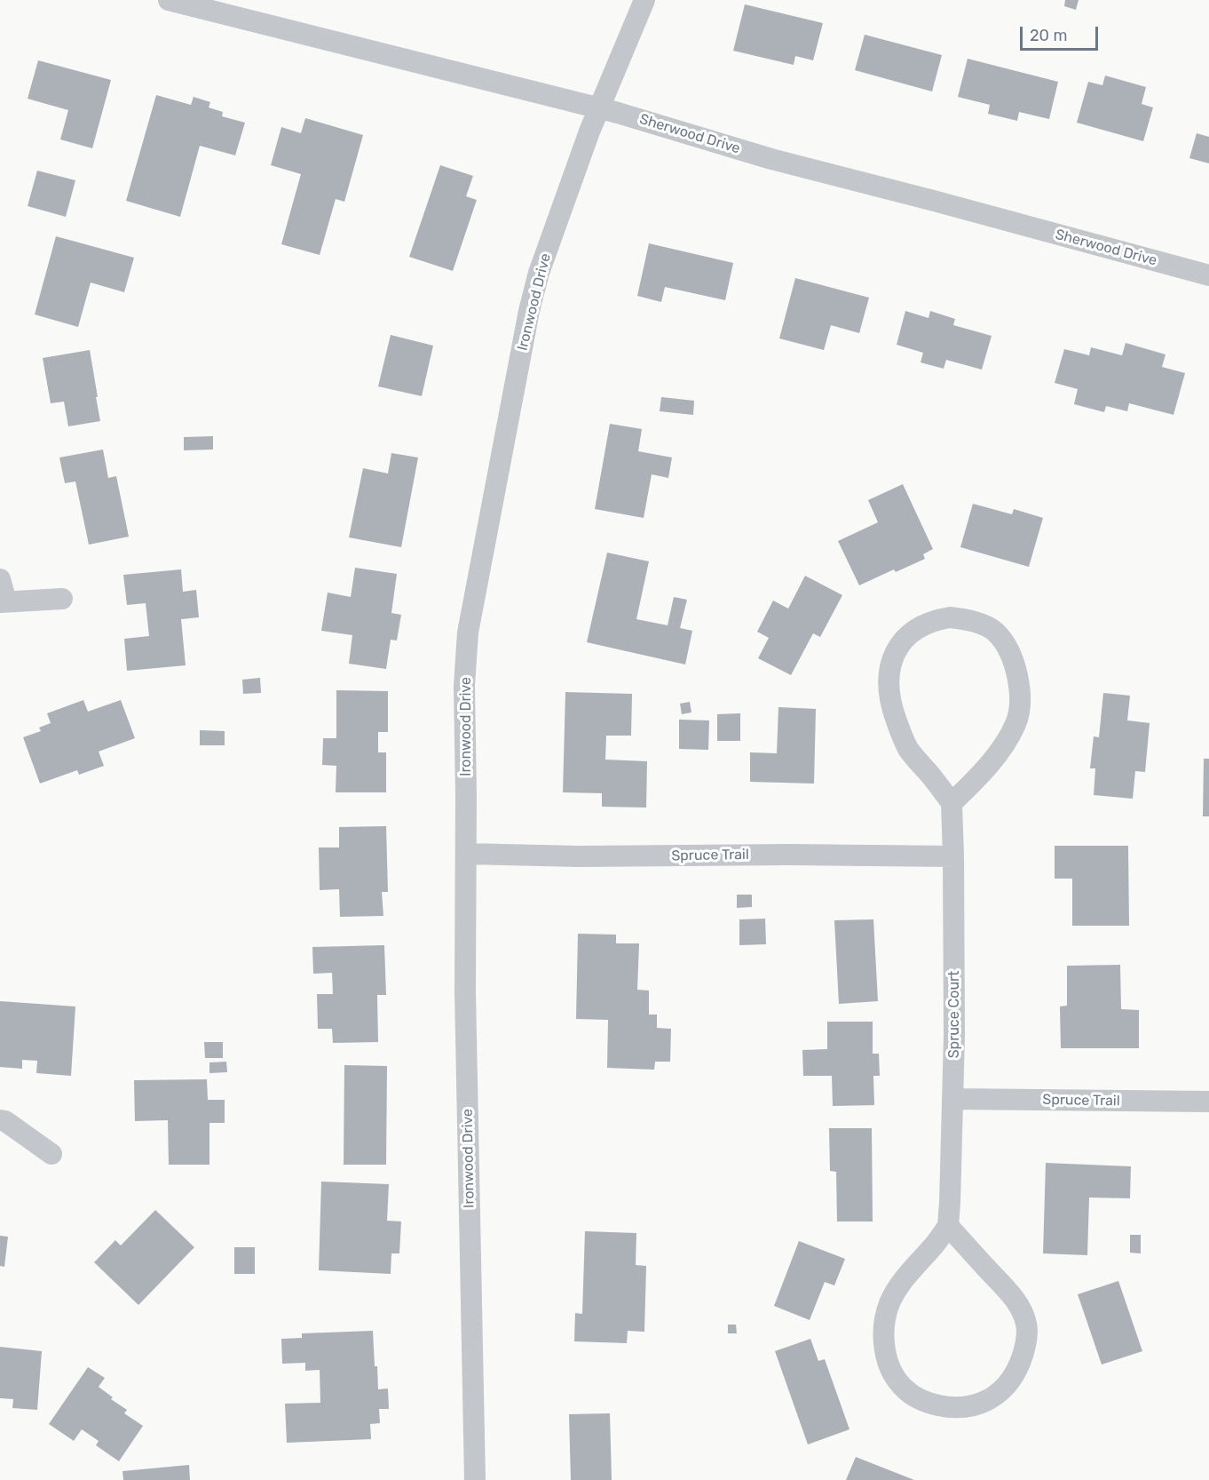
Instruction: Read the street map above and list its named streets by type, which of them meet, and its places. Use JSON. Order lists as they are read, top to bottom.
{
  "streets": {
    "street": [
      "Sherwood Drive",
      "Ironwood Drive",
      "Spruce Trail",
      "Spruce Court"
    ]
  },
  "crossings": [
    ["Sherwood Drive", "Ironwood Drive"],
    ["Ironwood Drive", "Spruce Trail"],
    ["Spruce Trail", "Spruce Court"]
  ],
  "scale_bar": "20 m"
}
